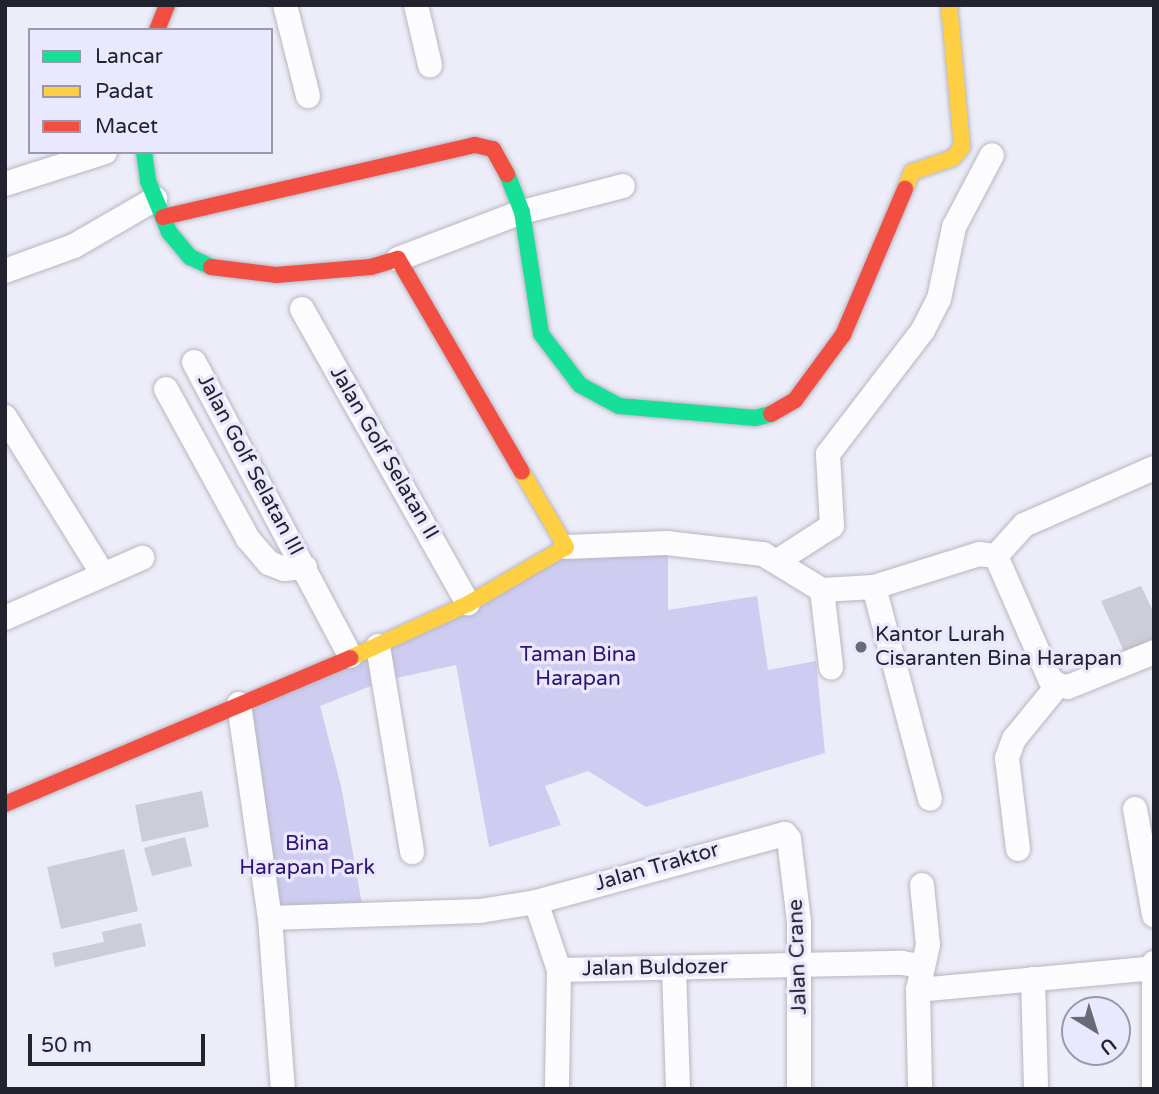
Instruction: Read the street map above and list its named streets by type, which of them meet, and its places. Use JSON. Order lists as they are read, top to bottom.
{
  "streets": {
    "street": [
      "Jalan Golf Selatan II",
      "Jalan Golf Selatan III",
      "Jalan Traktor",
      "Jalan Crane",
      "Jalan Buldozer"
    ]
  },
  "crossings": [
    ["Jalan Traktor", "Jalan Crane"],
    ["Jalan Traktor", "Jalan Buldozer"],
    ["Jalan Crane", "Jalan Buldozer"]
  ],
  "parks": ["Taman Bina Harapan", "Bina Harapan Park"],
  "places": ["Kantor Lurah Cisaranten Bina Harapan"],
  "legend": ["Lancar", "Padat", "Macet"],
  "scale_bar": "50 m",
  "north": "bottom right"
}
